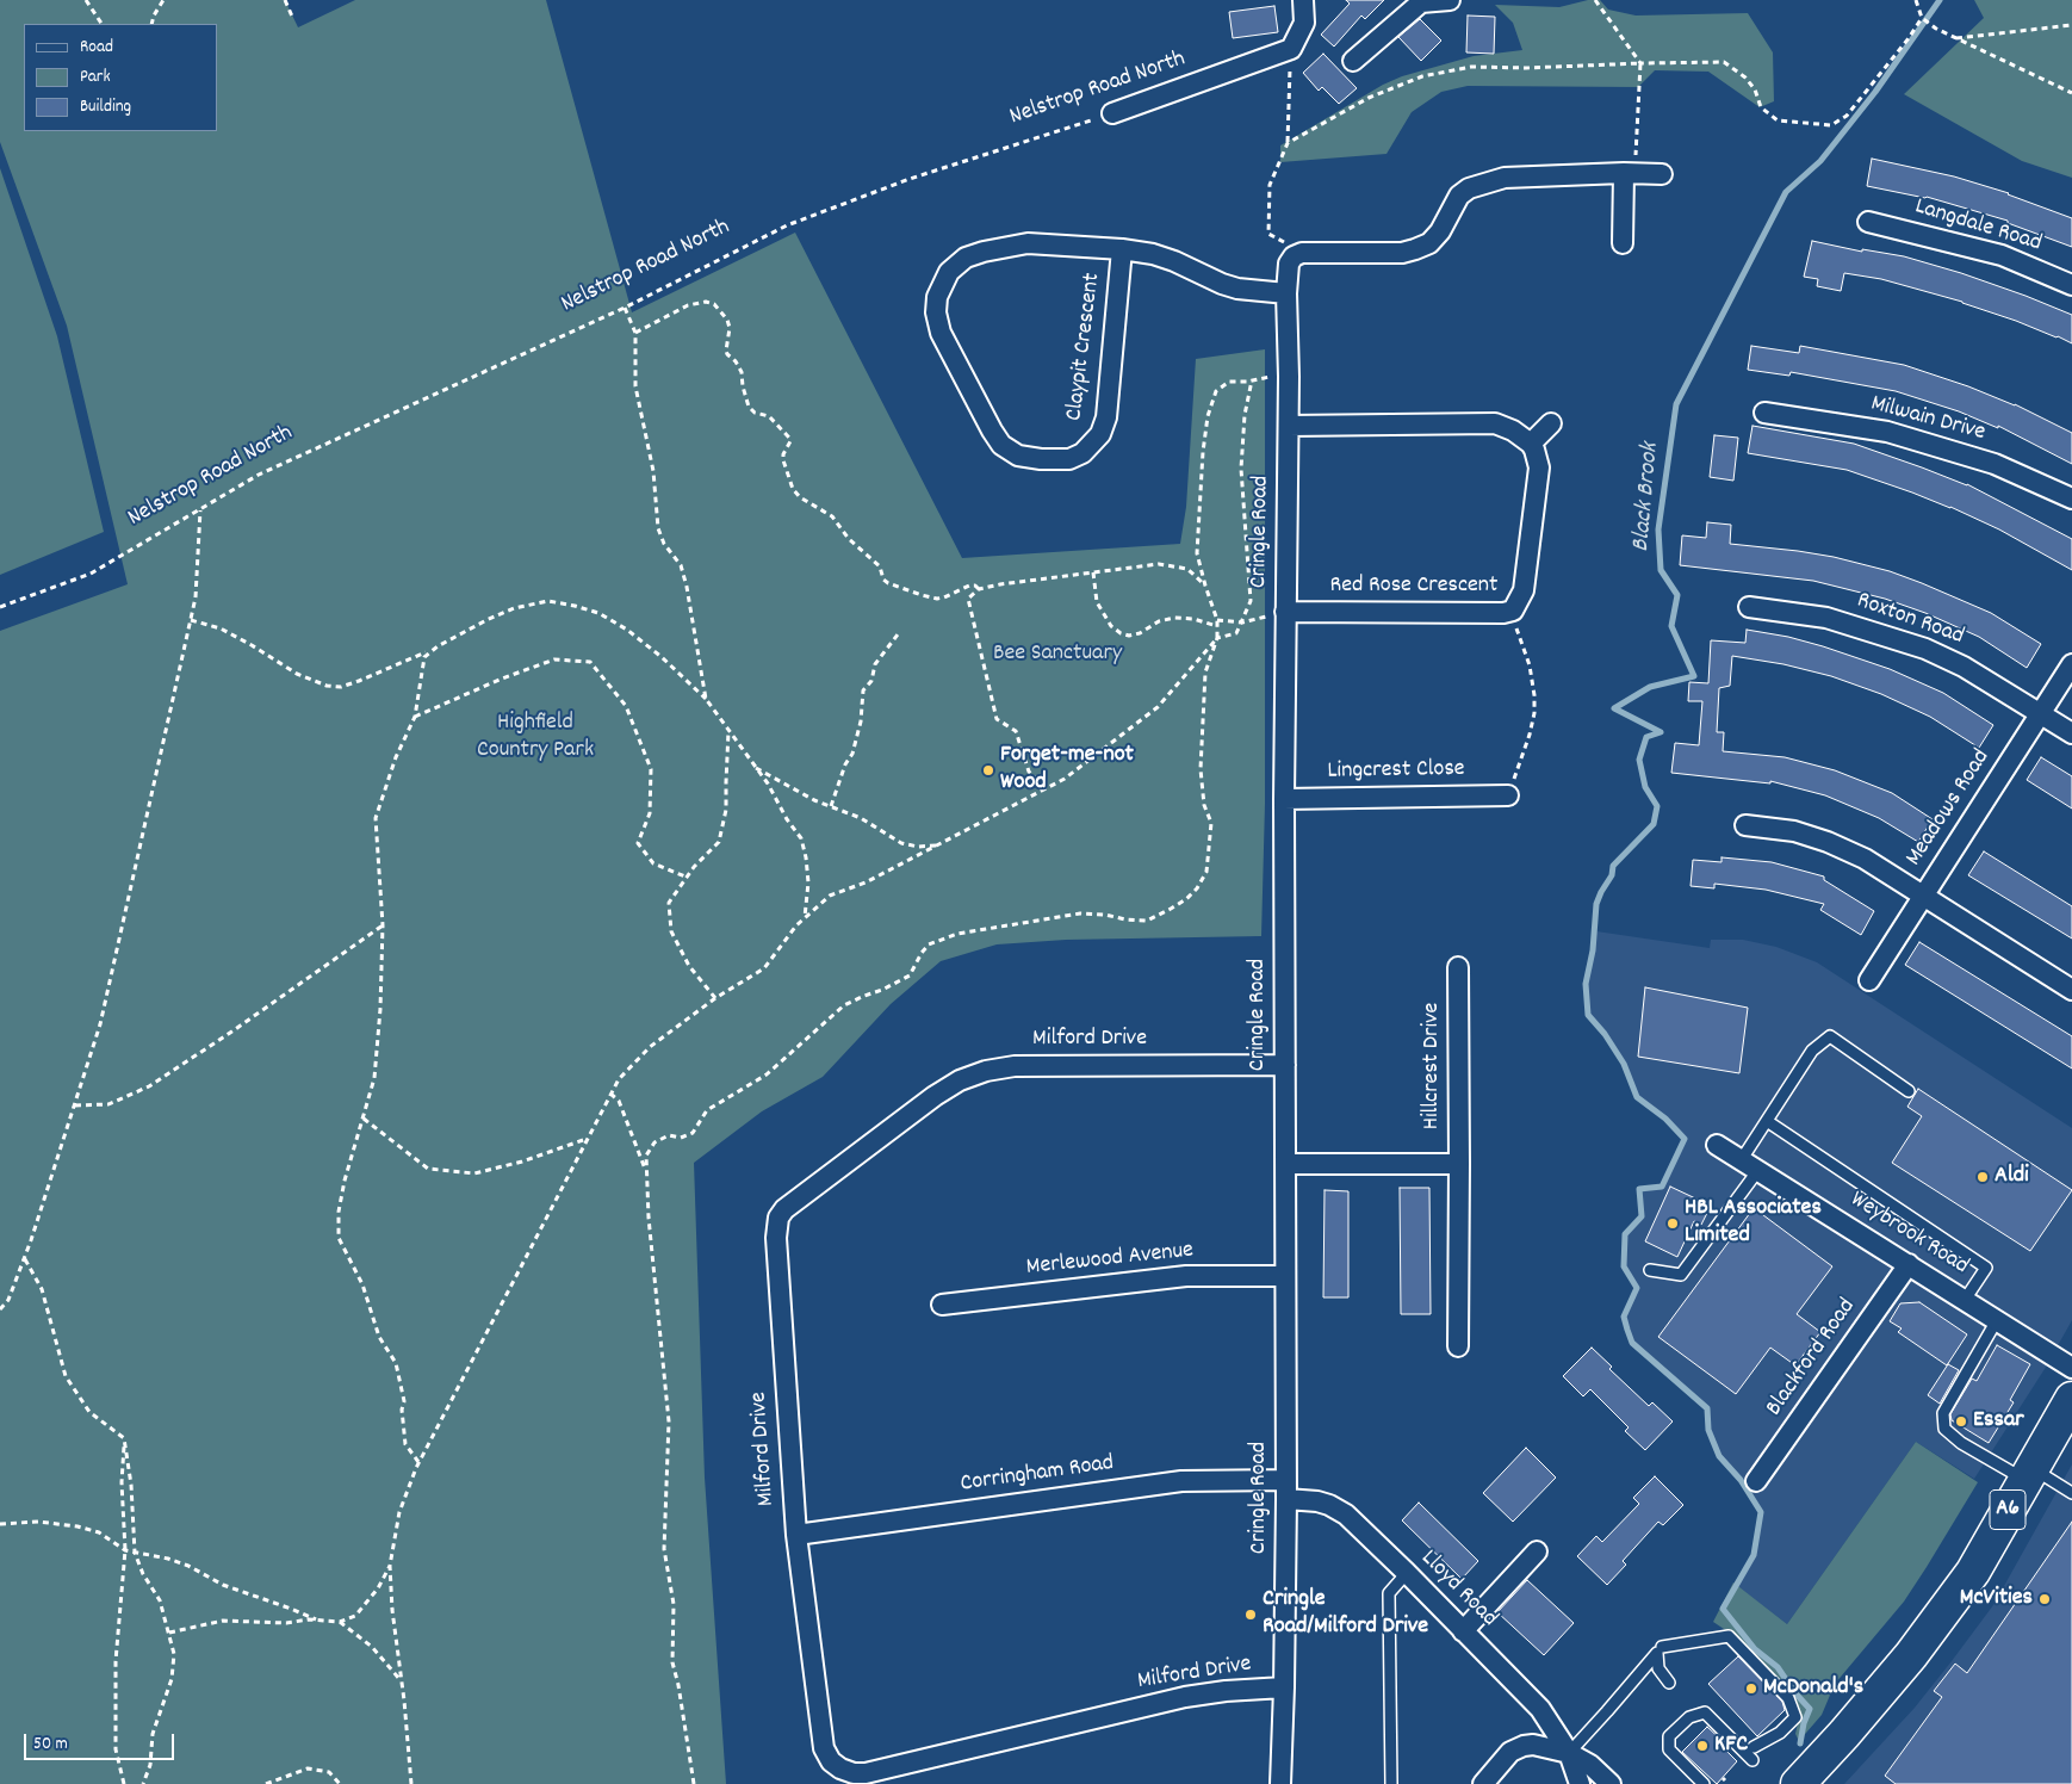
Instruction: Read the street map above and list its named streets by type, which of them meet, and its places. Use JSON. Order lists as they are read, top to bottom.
{
  "streets": {
    "highway": ["A6"],
    "street": [
      "Nelstrop Road North",
      "Langdale Road",
      "Claypit Crescent",
      "Milwain Drive",
      "Cringle Road",
      "Red Rose Crescent",
      "Roxton Road",
      "Lingcrest Close",
      "Meadows Road",
      "Milford Drive",
      "Hillcrest Drive",
      "Weybrook Road",
      "Merlewood Avenue",
      "Blackford Road",
      "Corringham Road",
      "Lloyd Road"
    ]
  },
  "crossings": [
    ["Claypit Crescent", "Cringle Road"],
    ["Cringle Road", "Red Rose Crescent"],
    ["Cringle Road", "Lingcrest Close"],
    ["Cringle Road", "Milford Drive"],
    ["Cringle Road", "Hillcrest Drive"],
    ["Cringle Road", "Merlewood Avenue"],
    ["Cringle Road", "Corringham Road"],
    ["Cringle Road", "Lloyd Road"],
    ["Roxton Road", "Meadows Road"],
    ["Milford Drive", "Corringham Road"],
    ["Weybrook Road", "Blackford Road"],
    ["Corringham Road", "Lloyd Road"]
  ],
  "water": ["Black Brook"],
  "parks": ["Bee Sanctuary", "Highfield Country Park"],
  "places": [
    "Forget-me-not Wood",
    "Aldi",
    "HBL Associates Limited",
    "Essar",
    "McVities",
    "Cringle Road/Milford Drive",
    "McDonald's",
    "KFC"
  ],
  "legend": ["Road", "Park", "Building"],
  "scale_bar": "50 m"
}
